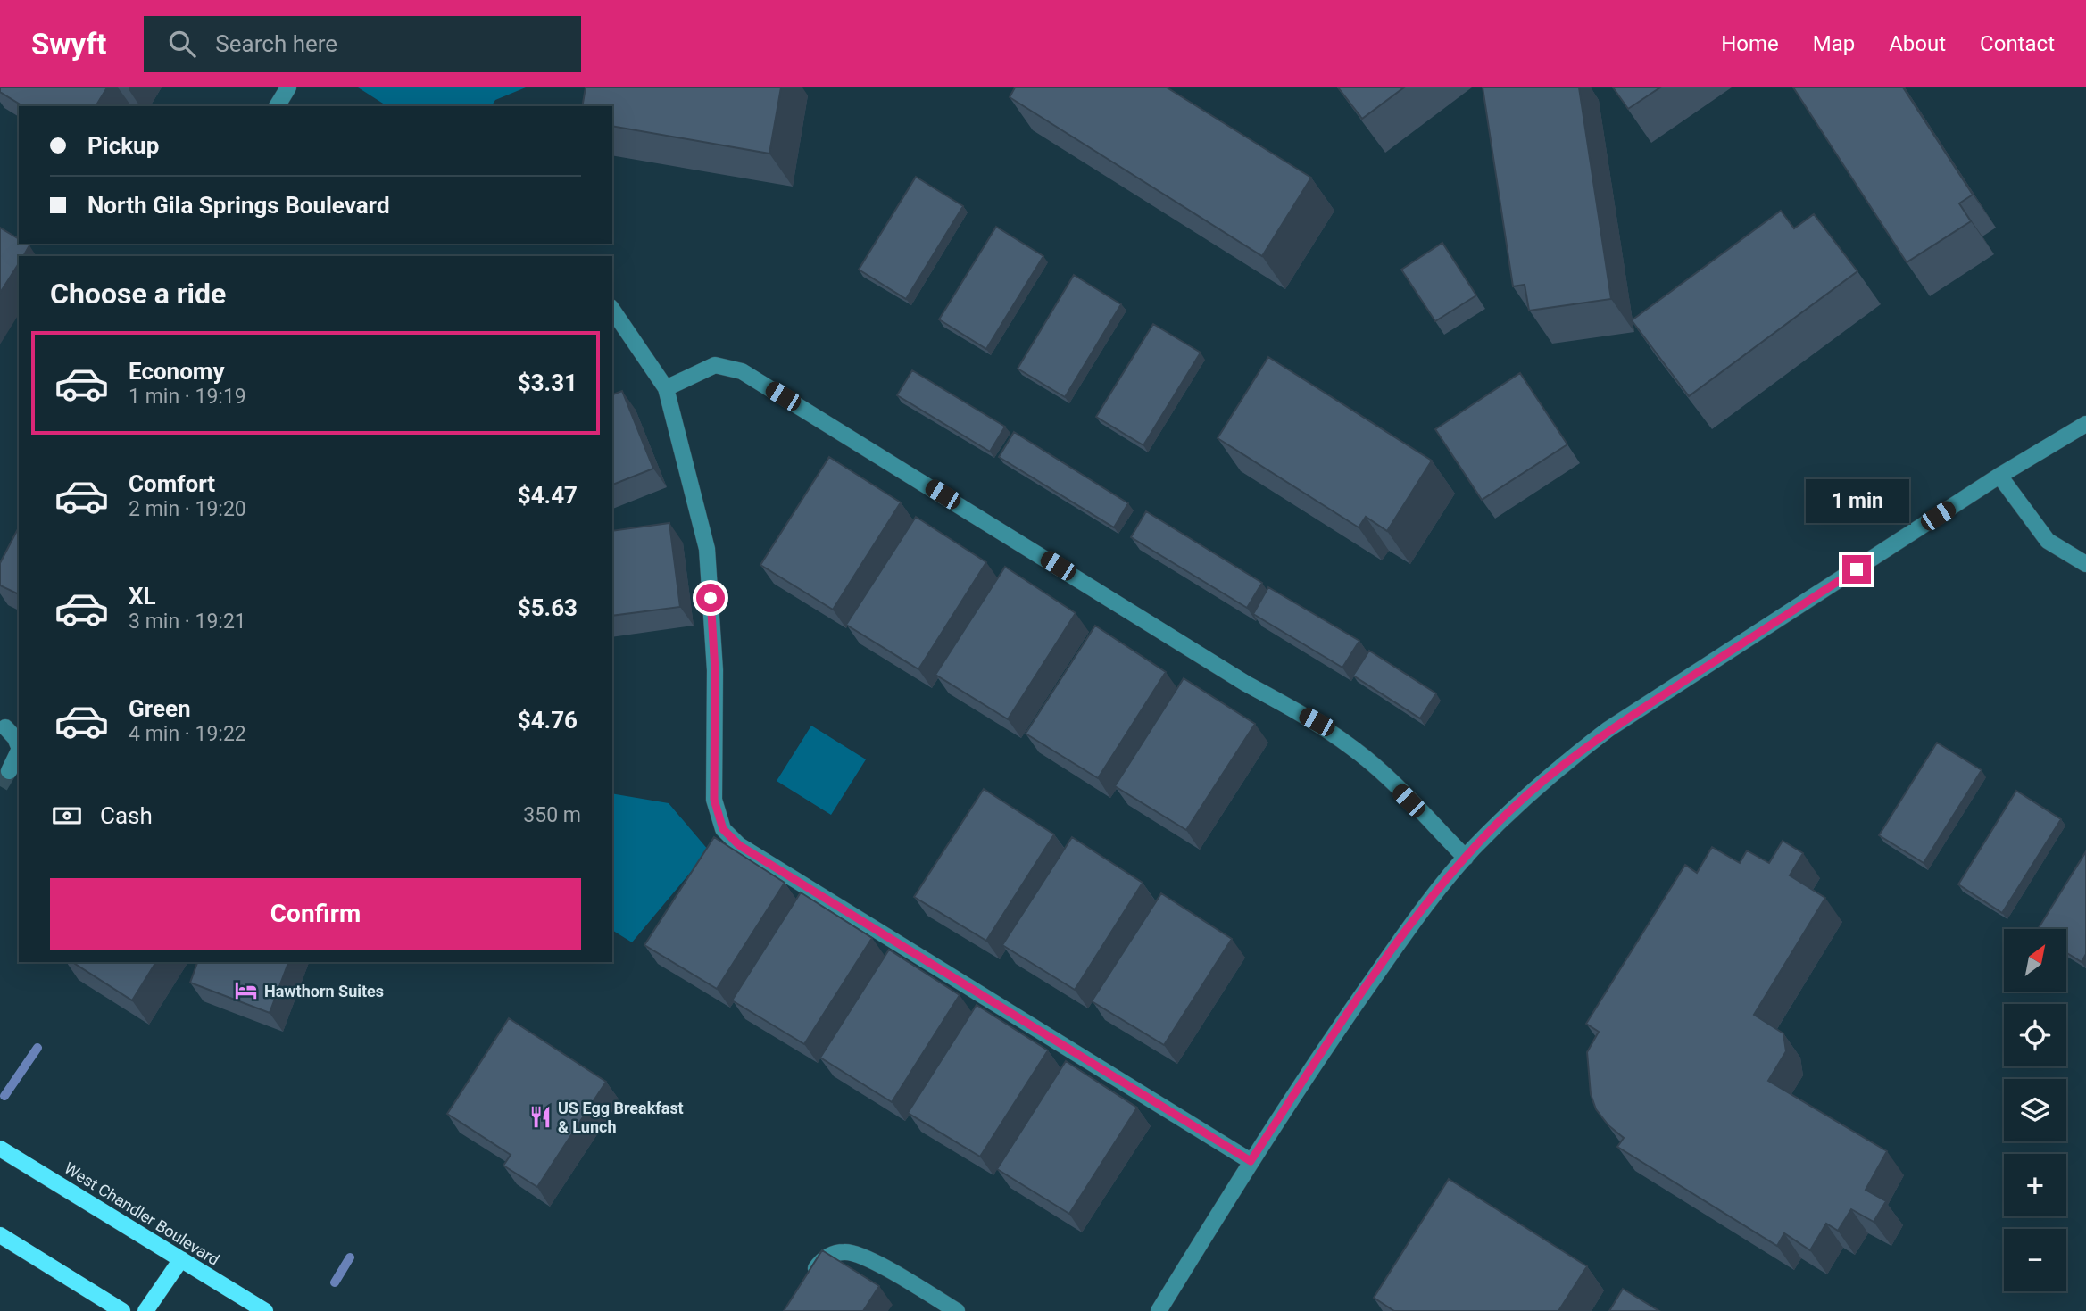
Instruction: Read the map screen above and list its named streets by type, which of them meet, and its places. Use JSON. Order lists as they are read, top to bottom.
{
  "streets": {
    "main road": ["West Chandler Boulevard"]
  },
  "places": {
    "hotel": ["Hawthorn Suites"],
    "restaurant": ["US Egg Breakfast & Lunch"]
  },
  "north": "top right",
  "page": {
    "header": "Swyft",
    "search": "Search here",
    "nav": [
      "Home",
      "Map",
      "About",
      "Contact"
    ],
    "banner": ["Pickup", "North Gila Springs Boulevard"],
    "heading": "Choose a ride",
    "list": [
      {
        "name": "Economy",
        "note": "1 min · 19:19",
        "value": "$3.31"
      },
      {
        "name": "Comfort",
        "note": "2 min · 19:20",
        "value": "$4.47"
      },
      {
        "name": "XL",
        "note": "3 min · 19:21",
        "value": "$5.63"
      },
      {
        "name": "Green",
        "note": "4 min · 19:22",
        "value": "$4.76"
      }
    ],
    "bubble": "1 min",
    "pay": ["Cash", "350 m"],
    "buttons": "Confirm",
    "map_buttons": ["+", "−"]
  }
}
